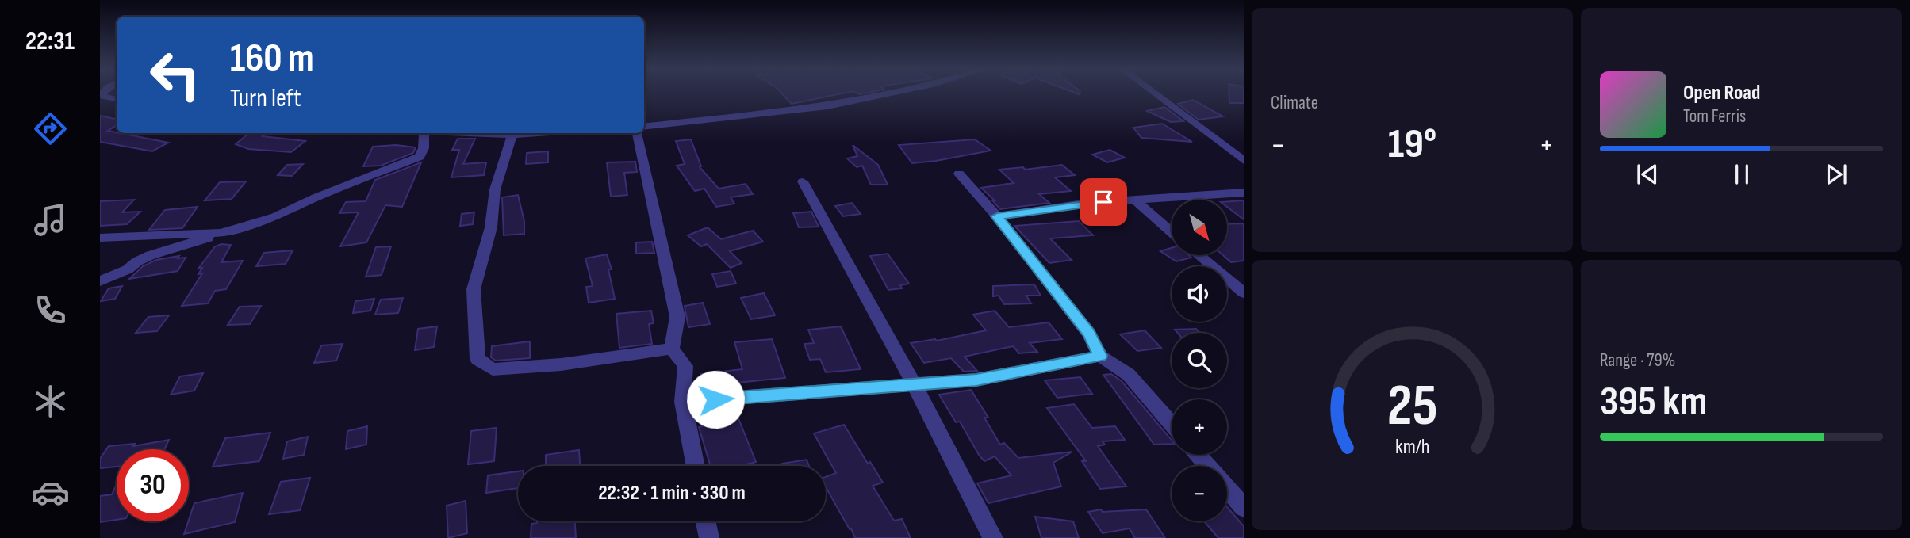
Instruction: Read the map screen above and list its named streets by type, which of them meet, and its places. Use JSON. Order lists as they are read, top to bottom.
{
  "north": "bottom right",
  "page": {
    "tabs": "22:31",
    "tile": [
      "Climate",
      ["Range · 79%", "395 km"]
    ],
    "turn": ["160 m", "Turn left"],
    "song": ["Open Road", "Tom Ferris"],
    "heat": ["−", "19°", "+"],
    "map_buttons": ["+", "−"],
    "limit": "30",
    "trip": "22:32 · 1 min · 330 m",
    "gauge": ["25", "km/h"]
  }
}
